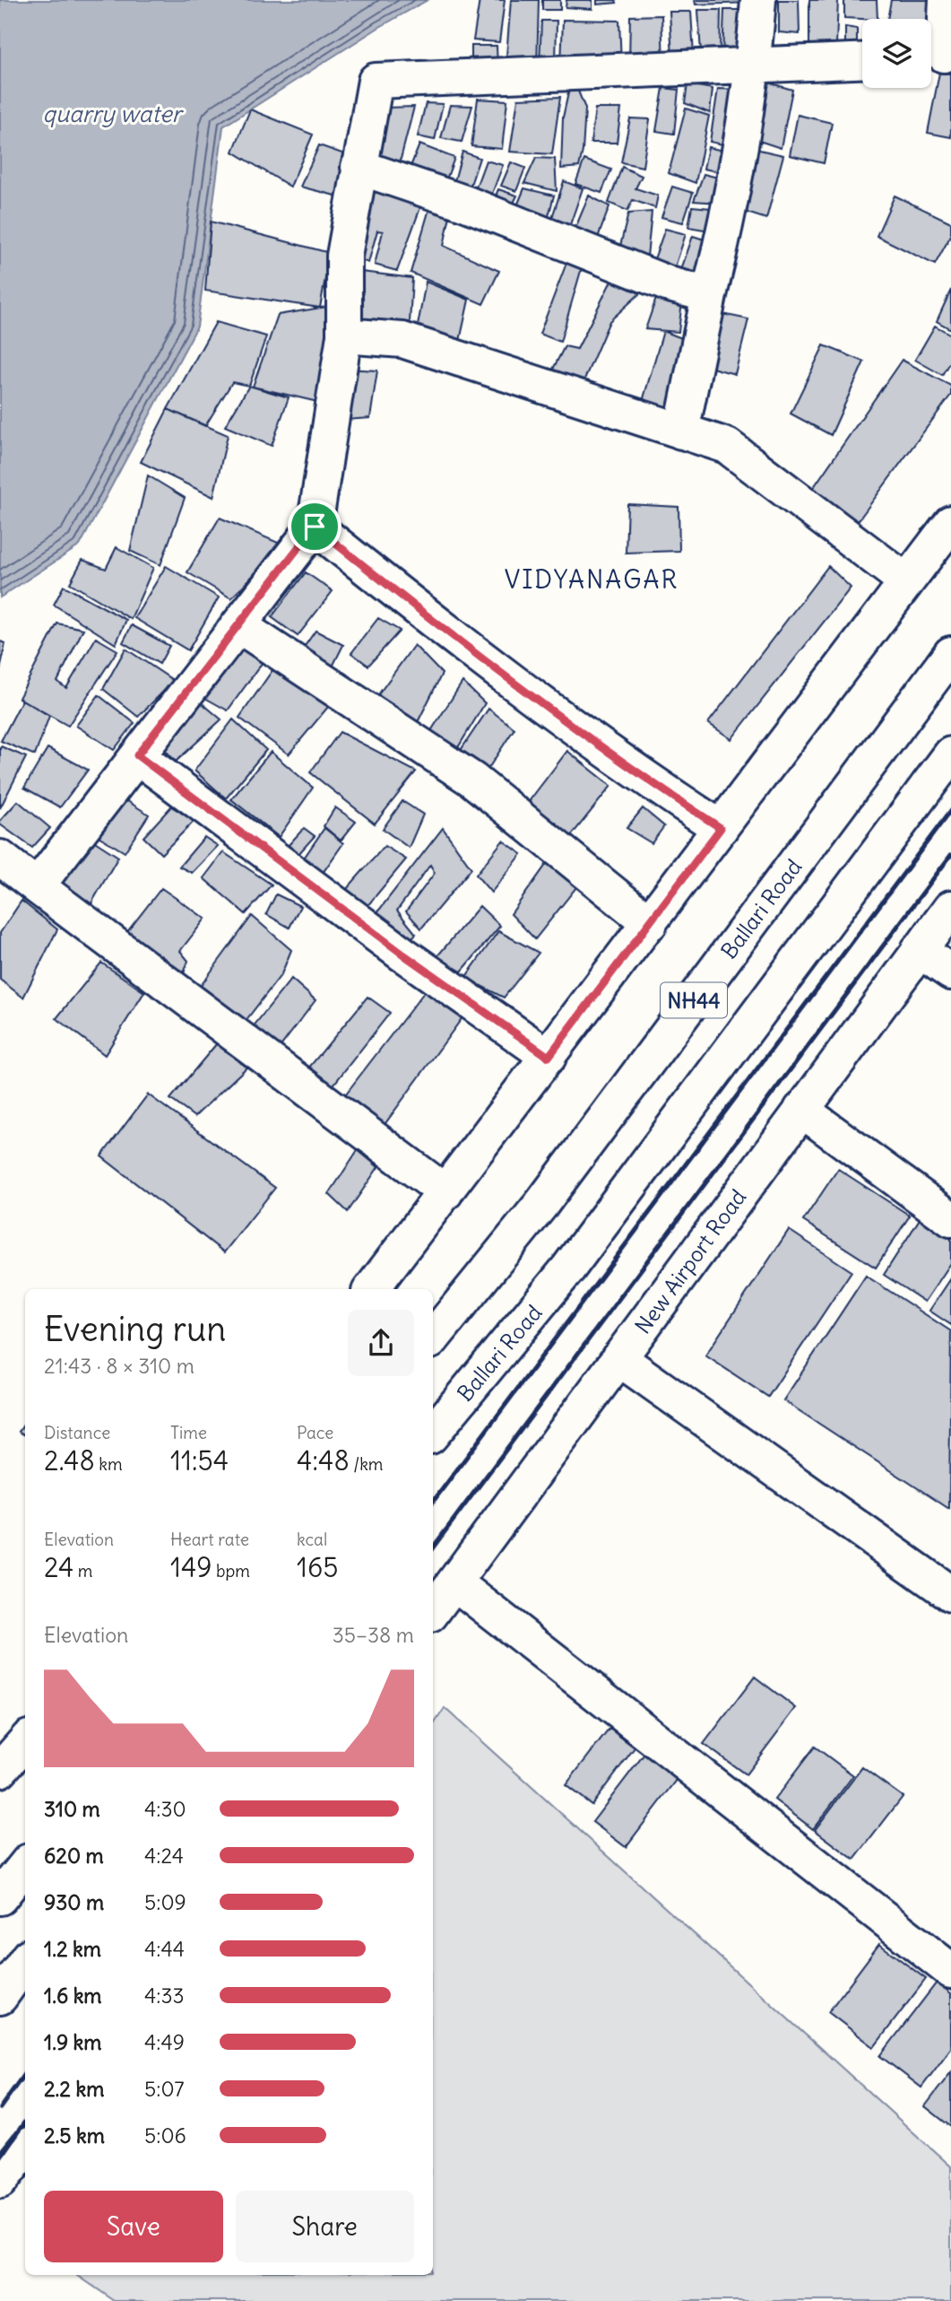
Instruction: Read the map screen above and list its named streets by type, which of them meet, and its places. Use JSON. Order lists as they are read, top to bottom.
{
  "streets": {
    "main road": ["Ballari Road", "NH44", "New Airport Road"]
  },
  "districts": ["VIDYANAGAR"],
  "water": ["quarry water"],
  "page": {
    "heading": ["Evening run", "21:43 · 8 × 310 m"],
    "stats": [
      ["Distance", "2.48 km"],
      ["Time", "11:54"],
      ["Pace", "4:48 /km"],
      ["Elevation", "24 m"],
      ["Heart rate", "149 bpm"],
      ["kcal", "165"]
    ],
    "chart": ["Elevation", "35–38 m"],
    "list": [
      {
        "name": "310 m",
        "note": "4:30"
      },
      {
        "name": "620 m",
        "note": "4:24"
      },
      {
        "name": "930 m",
        "note": "5:09"
      },
      {
        "name": "1.2 km",
        "note": "4:44"
      },
      {
        "name": "1.6 km",
        "note": "4:33"
      },
      {
        "name": "1.9 km",
        "note": "4:49"
      },
      {
        "name": "2.2 km",
        "note": "5:07"
      },
      {
        "name": "2.5 km",
        "note": "5:06"
      }
    ],
    "buttons": ["Save", "Share"]
  }
}
